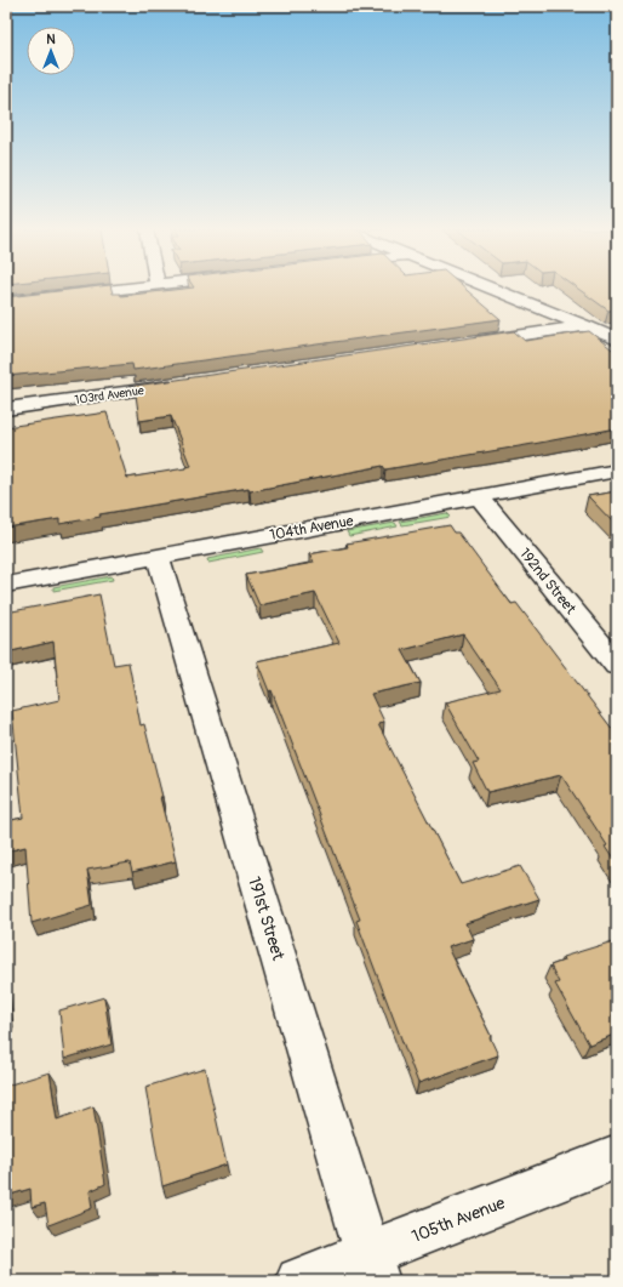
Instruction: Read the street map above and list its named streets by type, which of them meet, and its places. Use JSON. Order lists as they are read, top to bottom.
{
  "streets": {
    "street": [
      "103rd Avenue",
      "104th Avenue",
      "192nd Street",
      "191st Street",
      "105th Avenue"
    ]
  },
  "crossings": [
    ["104th Avenue", "192nd Street"],
    ["104th Avenue", "191st Street"],
    ["191st Street", "105th Avenue"]
  ],
  "north": "top"
}
